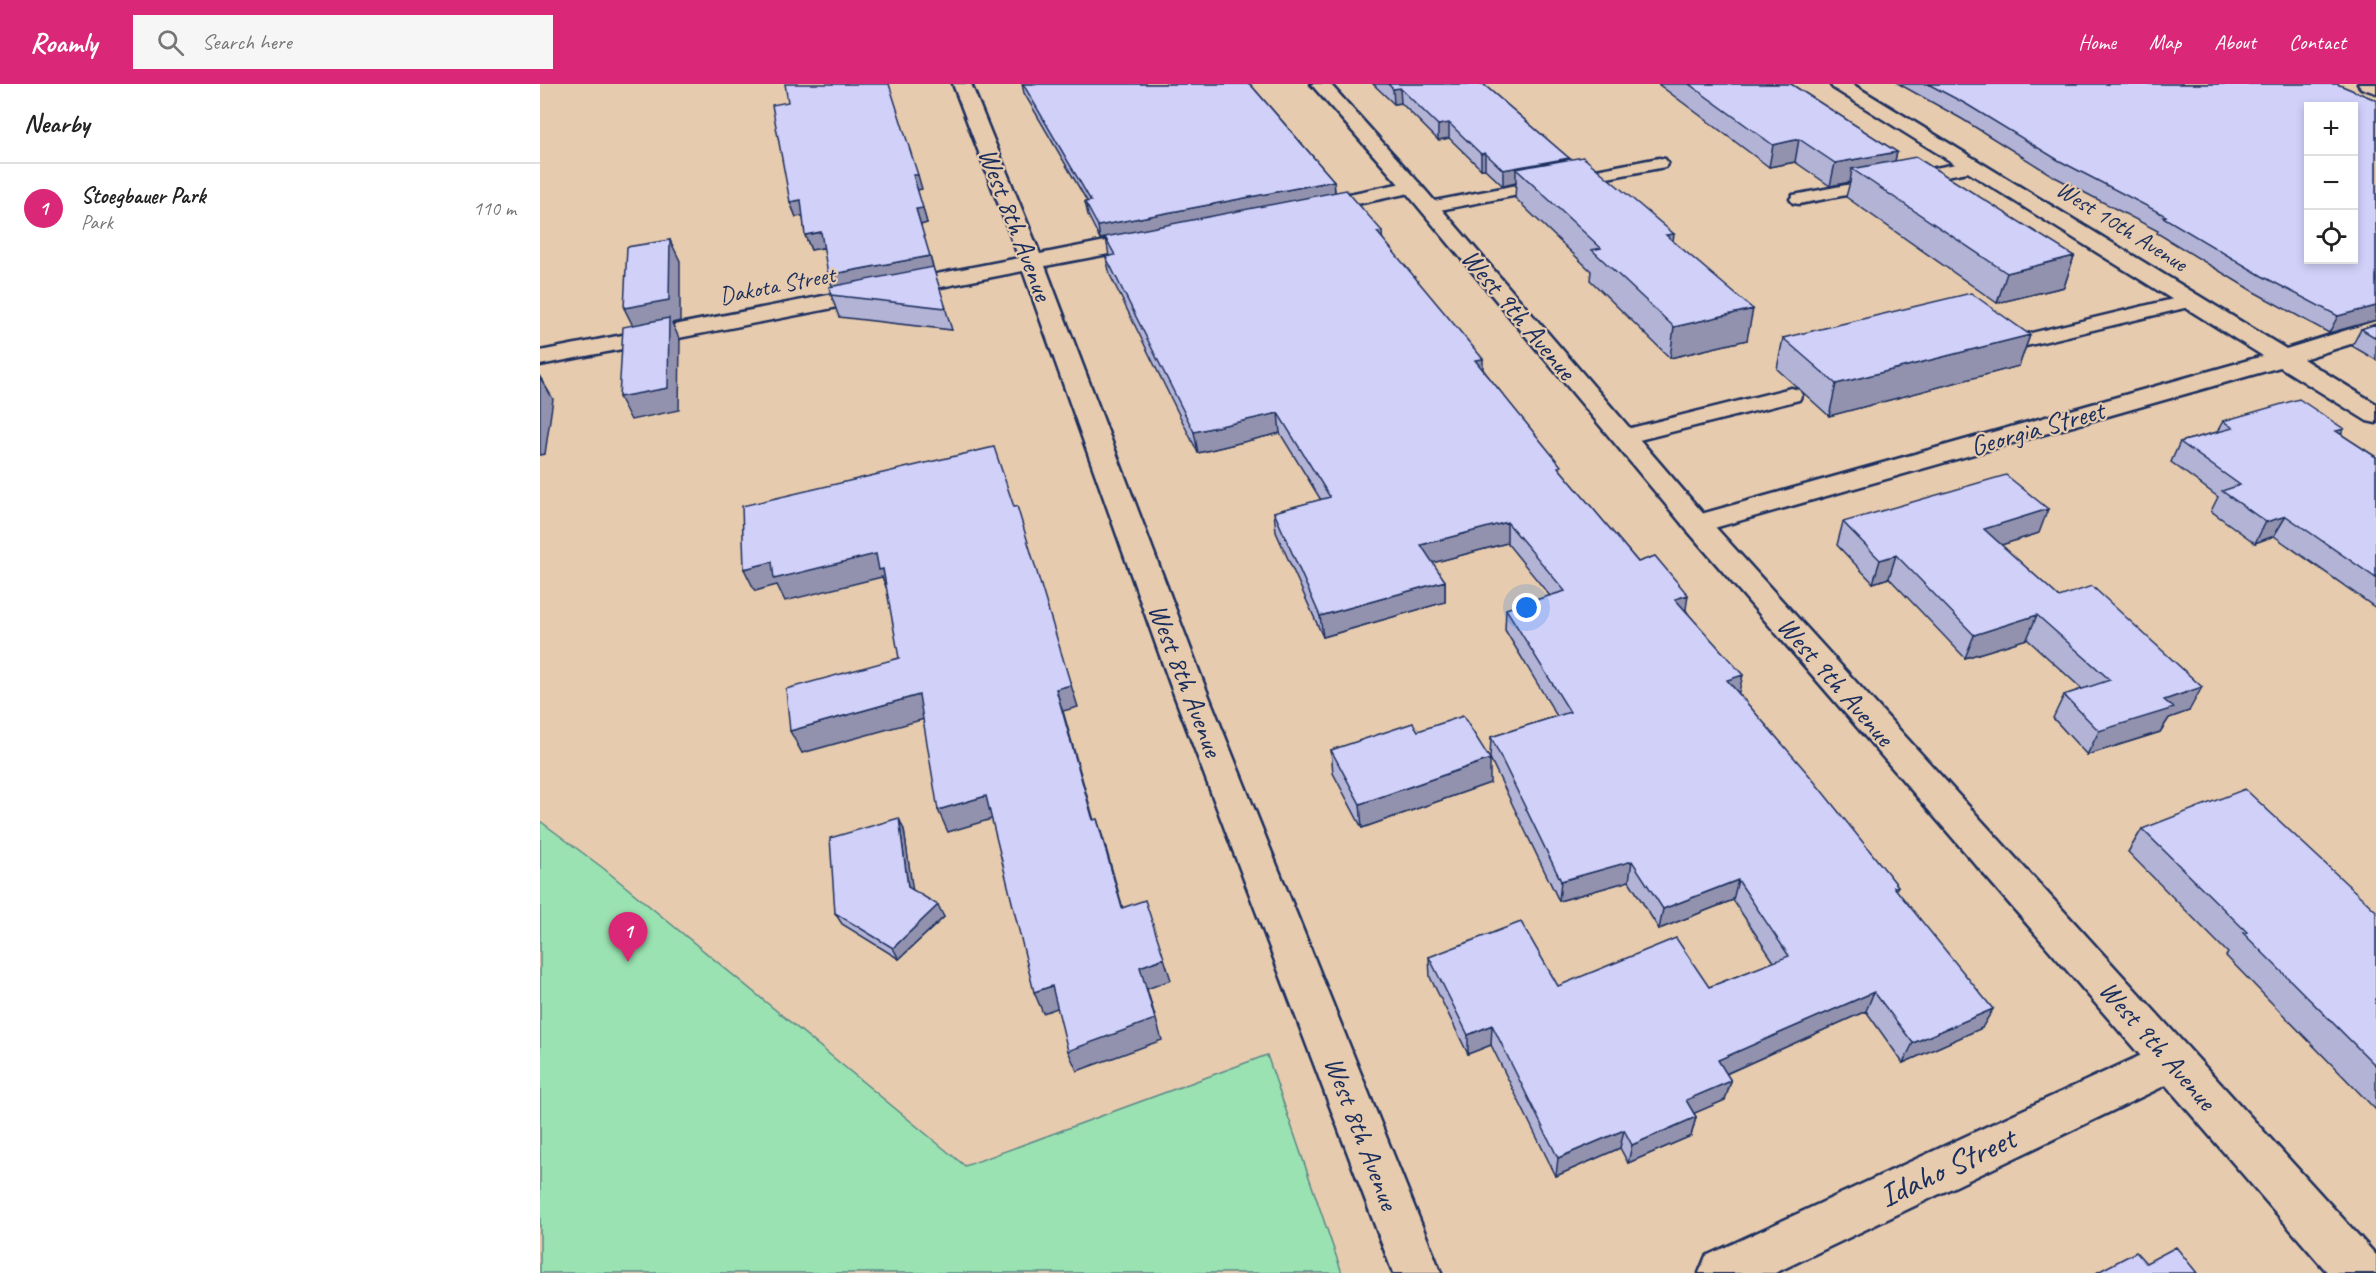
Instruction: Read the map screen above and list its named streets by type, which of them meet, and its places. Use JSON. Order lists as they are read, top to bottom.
{
  "streets": {
    "street": [
      "West 8th Avenue",
      "West 10th Avenue",
      "Dakota Street",
      "West 9th Avenue",
      "Georgia Street",
      "Idaho Street"
    ]
  },
  "crossings": [
    ["West 8th Avenue", "Dakota Street"],
    ["West 10th Avenue", "Georgia Street"],
    ["West 9th Avenue", "Georgia Street"],
    ["West 9th Avenue", "Idaho Street"]
  ],
  "page": {
    "header": "Roamly",
    "search": "Search here",
    "nav": [
      "Home",
      "Map",
      "About",
      "Contact"
    ],
    "heading": "Nearby",
    "map_buttons": ["+", "−"],
    "list": [
      {
        "mark": "1",
        "name": "Stoegbauer Park",
        "note": "Park",
        "value": "110 m"
      }
    ],
    "pins": "1"
  }
}
